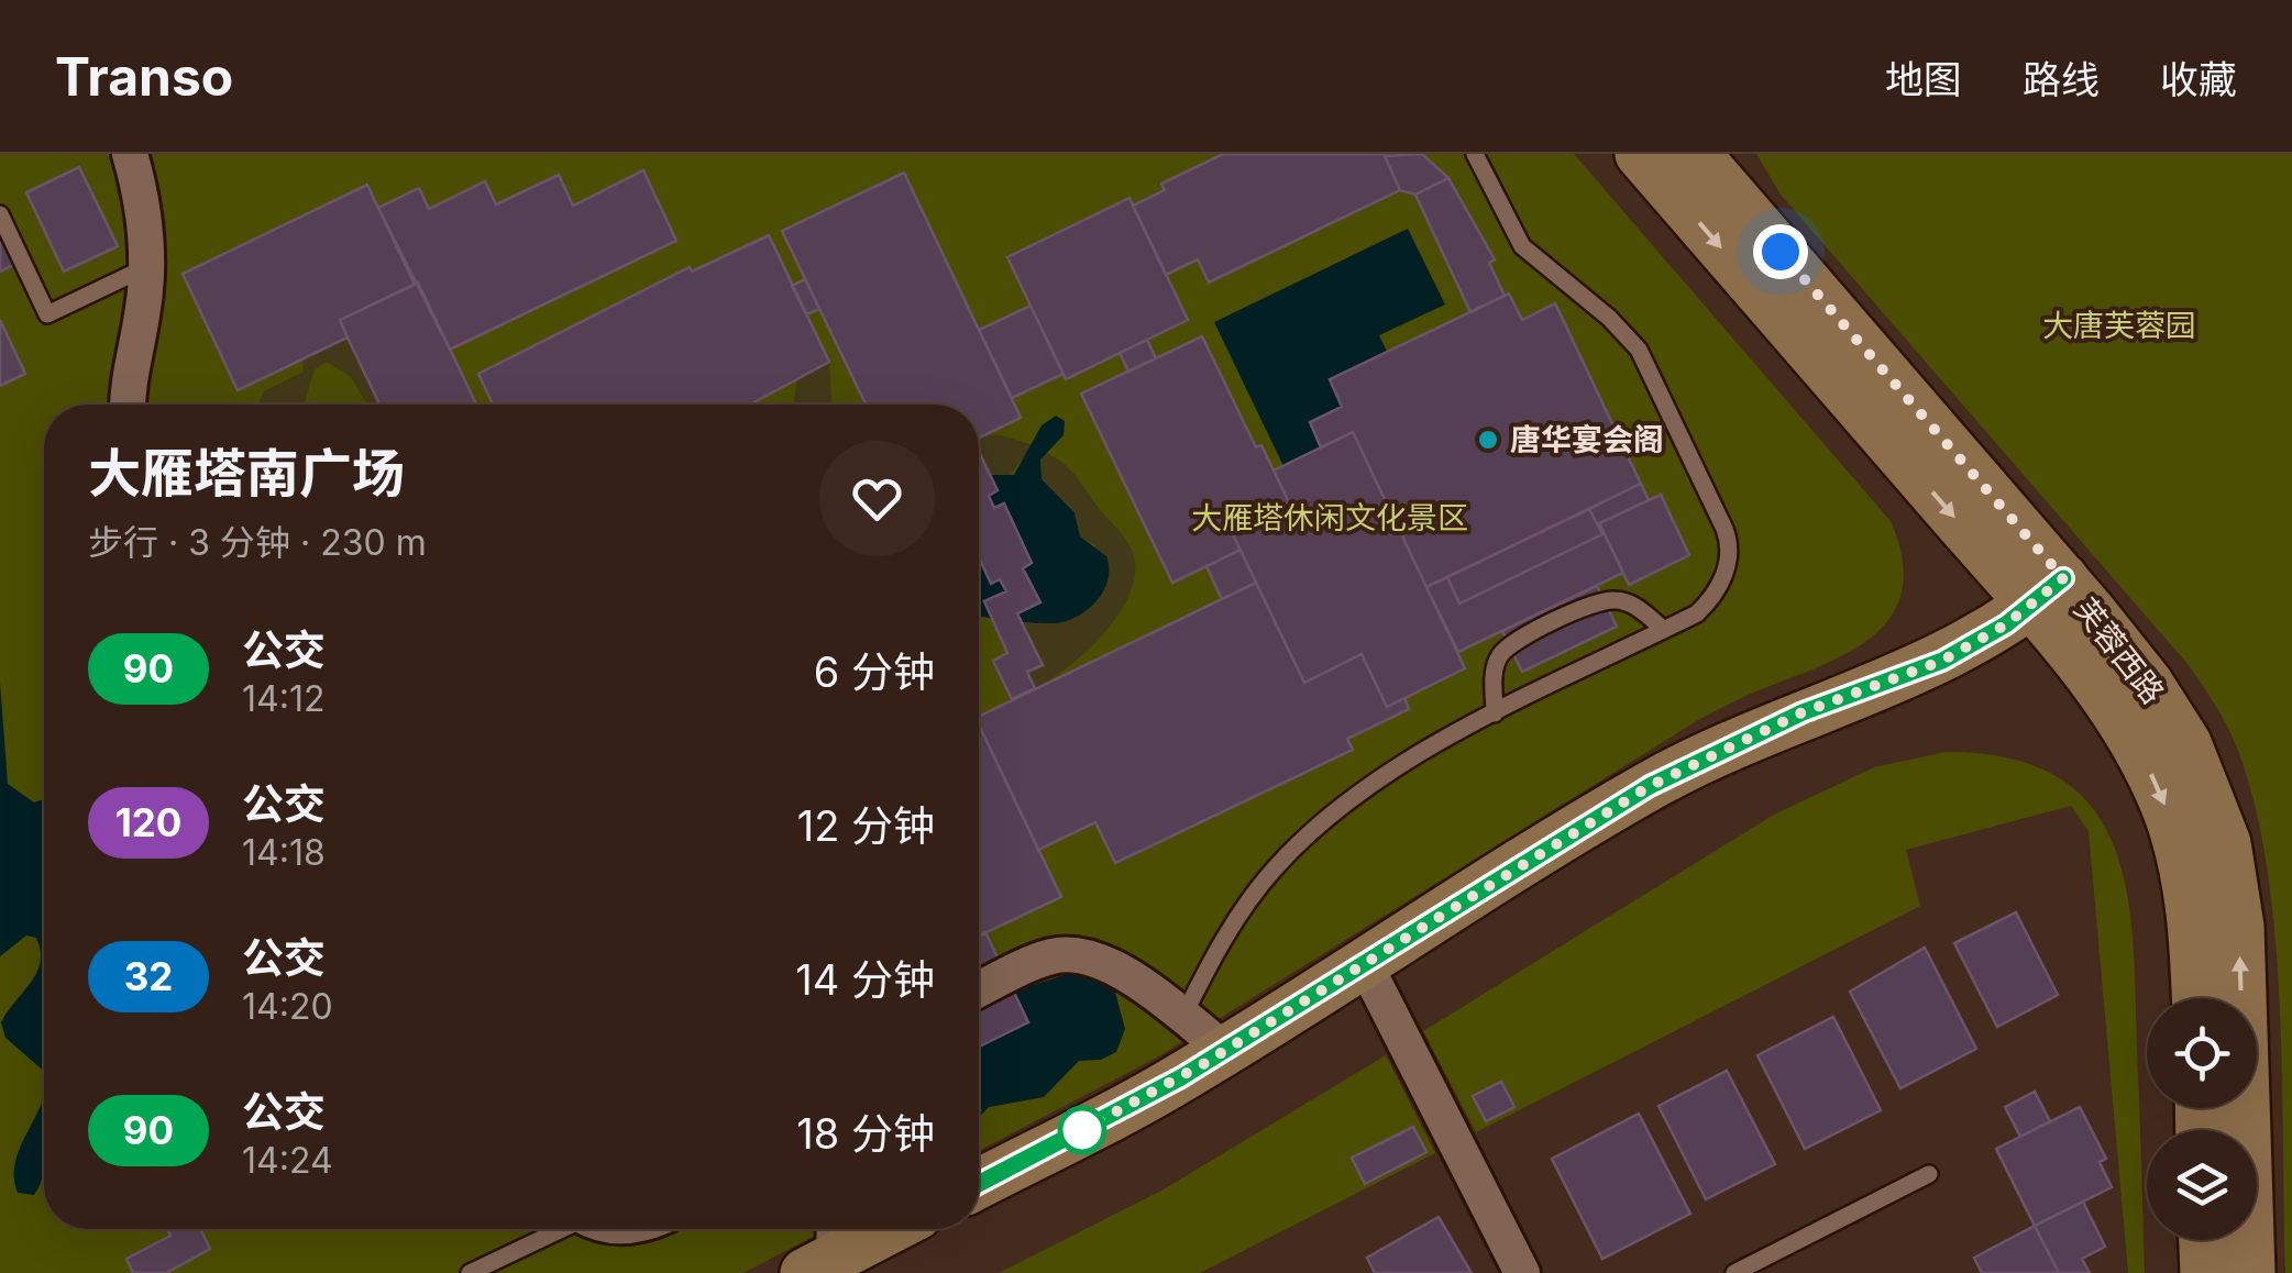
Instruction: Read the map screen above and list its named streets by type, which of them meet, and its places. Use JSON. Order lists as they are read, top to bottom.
{
  "streets": {
    "main road": ["芙蓉西路"]
  },
  "parks": ["大唐芙蓉园", "大雁塔休闲文化景区"],
  "places": ["唐华宴会阁"],
  "lines": ["bus line 90"],
  "page": {
    "header": "Transo",
    "nav": ["地图", "路线", "收藏"],
    "heading": ["大雁塔南广场", "步行 · 3 分钟 · 230 m"],
    "list": [
      {
        "mark": "90",
        "name": "公交",
        "note": "14:12",
        "value": "6 分钟"
      },
      {
        "mark": "120",
        "name": "公交",
        "note": "14:18",
        "value": "12 分钟"
      },
      {
        "mark": "32",
        "name": "公交",
        "note": "14:20",
        "value": "14 分钟"
      },
      {
        "mark": "90",
        "name": "公交",
        "note": "14:24",
        "value": "18 分钟"
      }
    ]
  }
}
